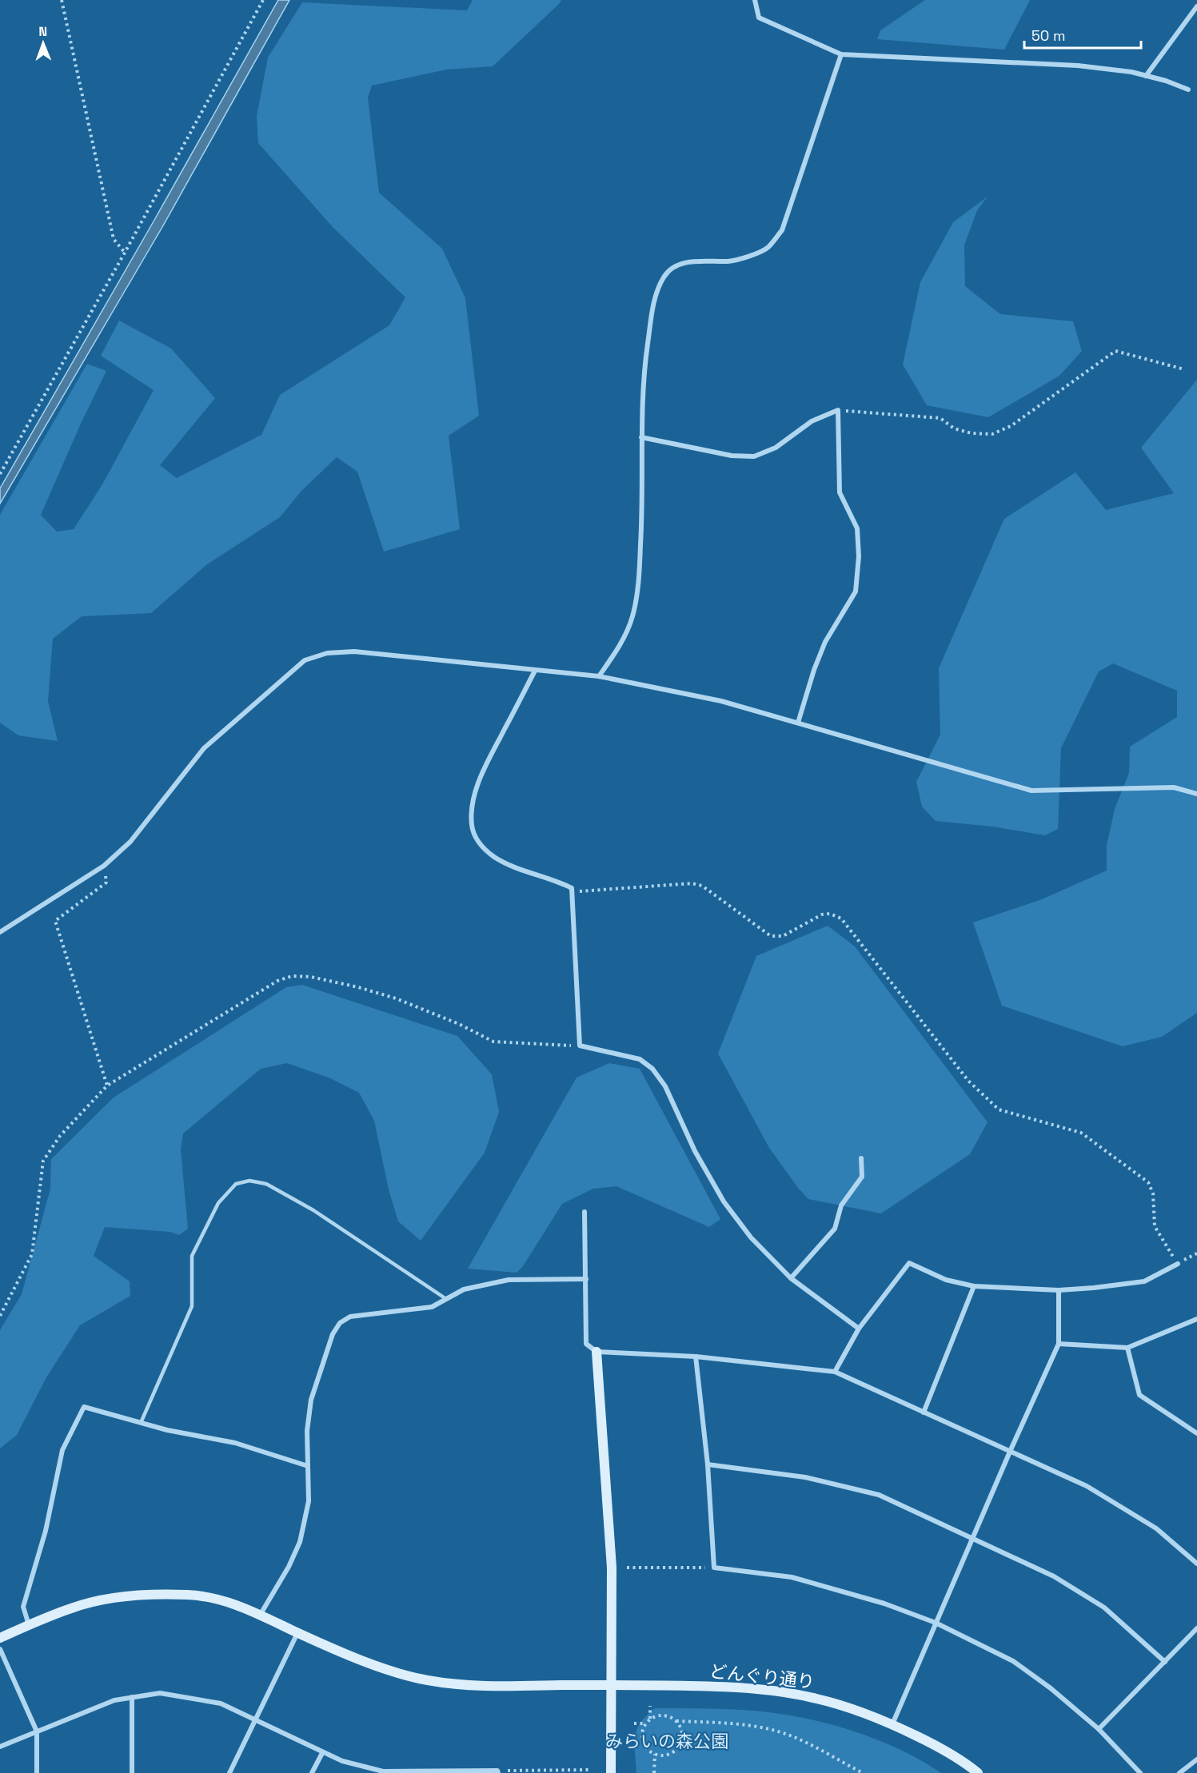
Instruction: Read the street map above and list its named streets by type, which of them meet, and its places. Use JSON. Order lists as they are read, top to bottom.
{
  "streets": {
    "street": ["どんぐり通り"]
  },
  "parks": ["みらいの森公園"],
  "scale_bar": "50 m",
  "north": "top"
}
